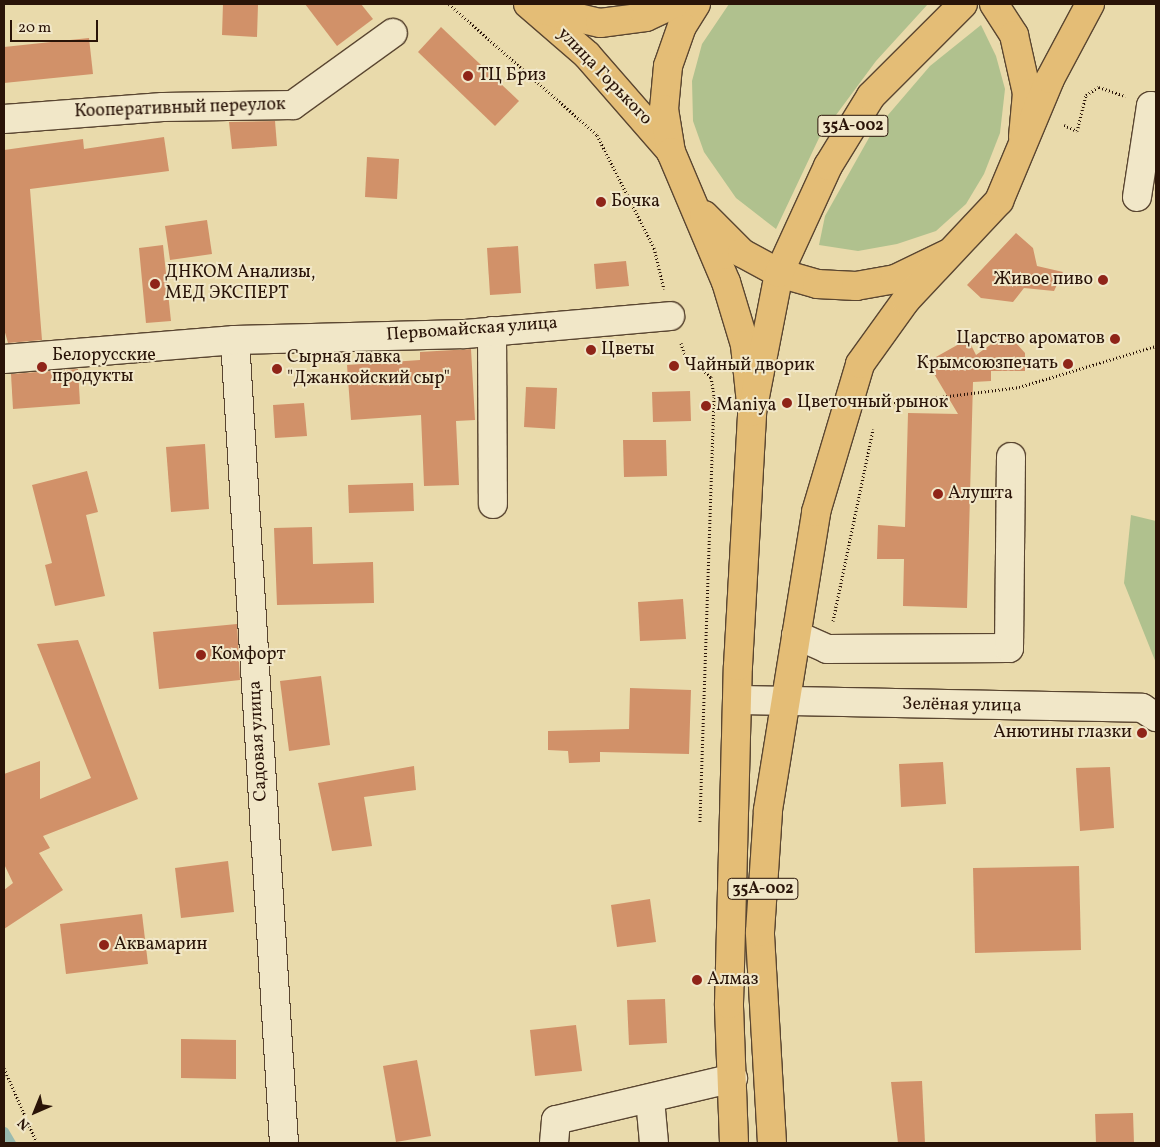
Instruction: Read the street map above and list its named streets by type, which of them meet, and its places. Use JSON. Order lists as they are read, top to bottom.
{
  "streets": {
    "main road": ["улица Горького", "35А-002"],
    "street": [
      "Кооперативный переулок",
      "Первомайская улица",
      "Зелёная улица",
      "Садовая улица"
    ]
  },
  "crossings": [
    ["35А-002", "Зелёная улица"],
    ["Первомайская улица", "Садовая улица"]
  ],
  "places": [
    "ТЦ Бриз",
    "Бочка",
    "Живое пиво",
    "ДНКОМ Анализы, МЕД ЭКСПЕРТ",
    "Царство ароматов",
    "Цветы",
    "Крымсоюзпечать",
    "Чайный дворик",
    "Белорусские продукты",
    "Сырная лавка \"Джанкойский сыр\"",
    "Цветочный рынок",
    "Maniya",
    "Алушта",
    "Комфорт",
    "Анютины глазки",
    "Аквамарин",
    "Алмаз"
  ],
  "scale_bar": "20 m",
  "north": "bottom left"
}
